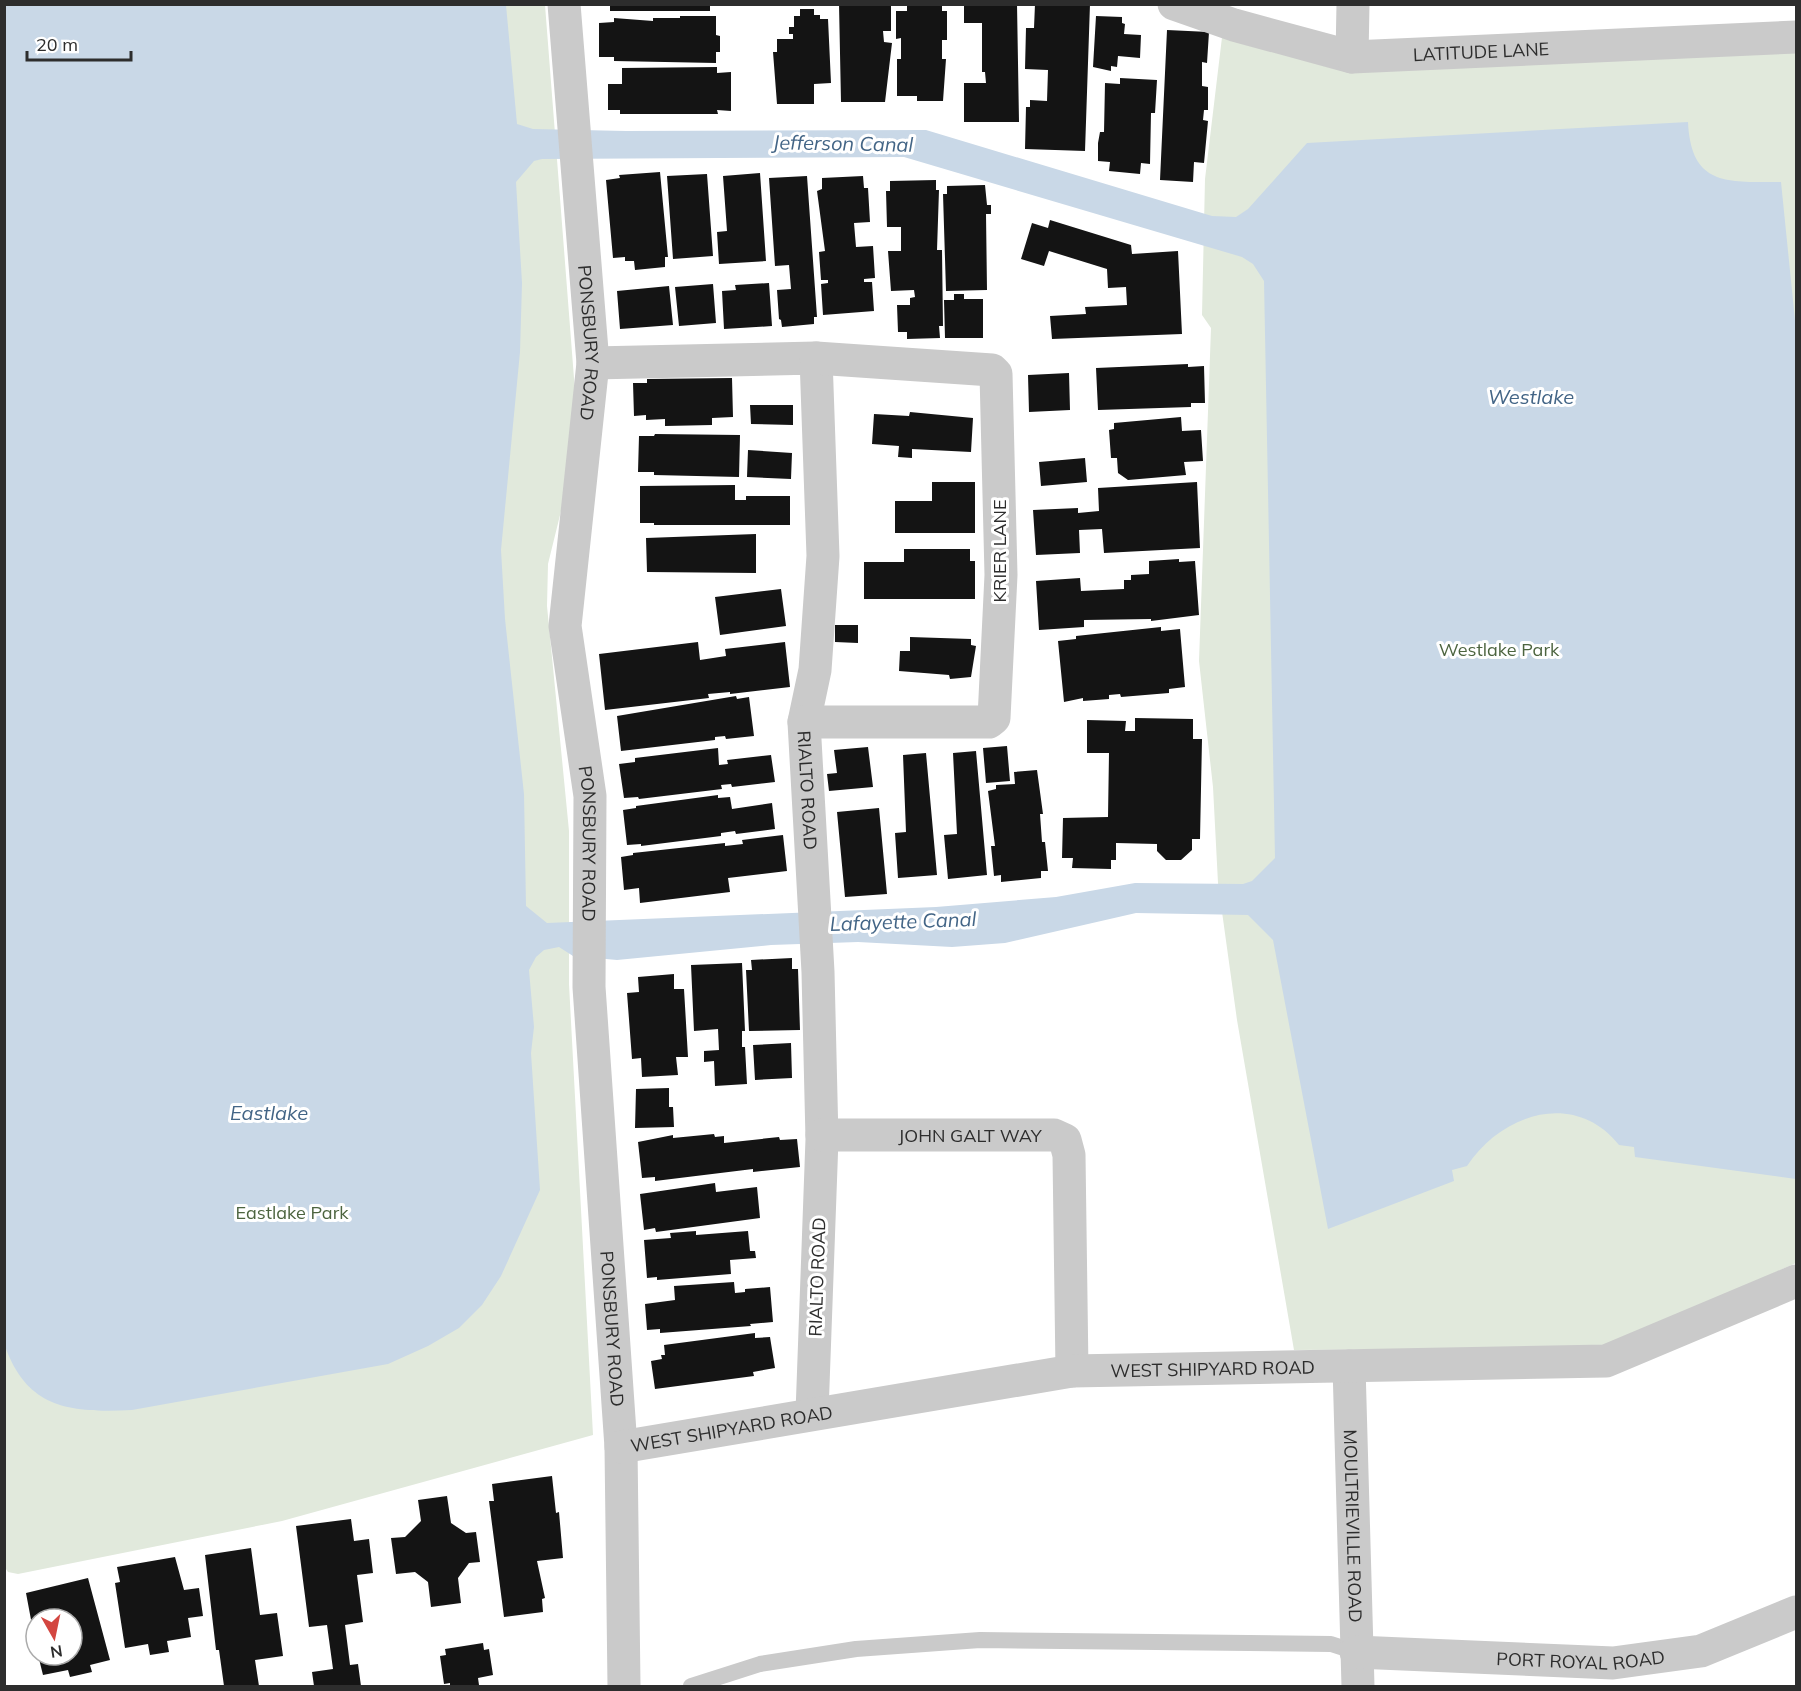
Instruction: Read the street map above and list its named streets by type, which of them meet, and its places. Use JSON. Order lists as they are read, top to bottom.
{
  "streets": {
    "street": [
      "LATITUDE LANE",
      "PONSBURY ROAD",
      "KRIER LANE",
      "RIALTO ROAD",
      "JOHN GALT WAY",
      "WEST SHIPYARD ROAD",
      "MOULTRIEVILLE ROAD",
      "PORT ROYAL ROAD"
    ]
  },
  "crossings": [
    ["PONSBURY ROAD", "WEST SHIPYARD ROAD"],
    ["KRIER LANE", "RIALTO ROAD"],
    ["RIALTO ROAD", "JOHN GALT WAY"],
    ["RIALTO ROAD", "WEST SHIPYARD ROAD"],
    ["JOHN GALT WAY", "WEST SHIPYARD ROAD"],
    ["WEST SHIPYARD ROAD", "MOULTRIEVILLE ROAD"],
    ["MOULTRIEVILLE ROAD", "PORT ROYAL ROAD"]
  ],
  "water": [
    "Jefferson Canal",
    "Westlake",
    "Lafayette Canal",
    "Eastlake"
  ],
  "parks": ["Westlake Park", "Eastlake Park"],
  "scale_bar": "20 m",
  "north": "bottom"
}
